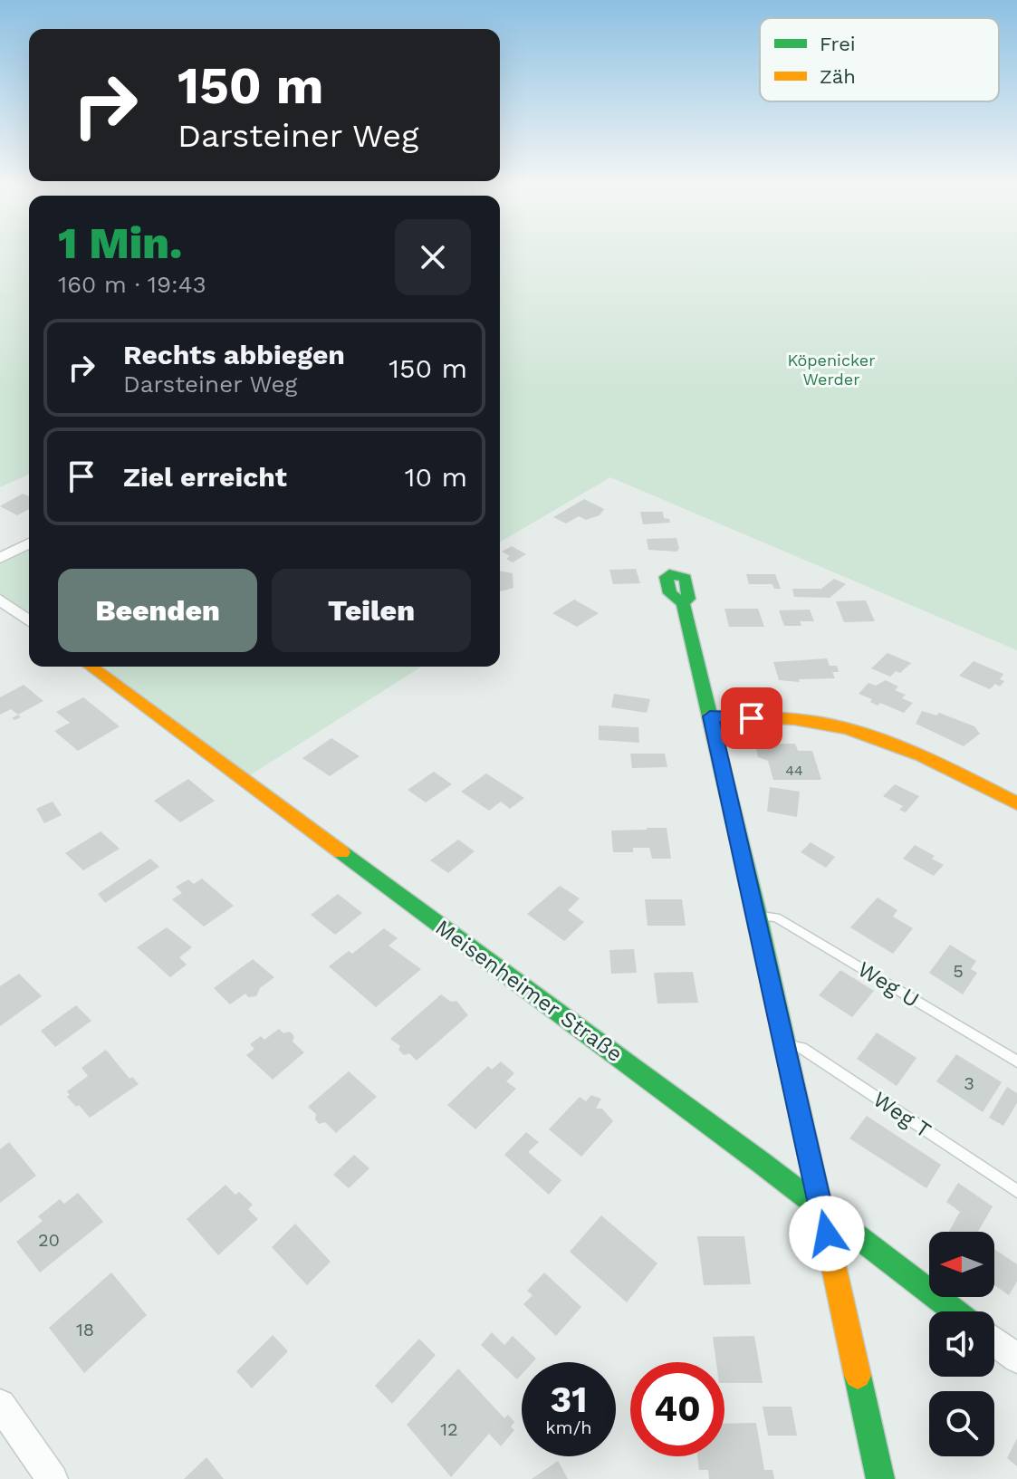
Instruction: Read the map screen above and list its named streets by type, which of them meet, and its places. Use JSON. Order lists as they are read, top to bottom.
{
  "streets": {
    "street": ["Meisenheimer Straße"],
    "lane": ["Weg U", "Weg T"]
  },
  "parks": ["Köpenicker Werder"],
  "house_numbers": [
    "44",
    "5",
    "3",
    "20",
    "18",
    "12"
  ],
  "legend": ["Frei", "Zäh"],
  "north": "left",
  "page": {
    "turn": ["150 m", "Darsteiner Weg"],
    "heading": ["1 Min.", "160 m · 19:43"],
    "list": [
      {
        "name": "Rechts abbiegen",
        "note": "Darsteiner Weg",
        "value": "150 m"
      },
      {
        "name": "Ziel erreicht",
        "value": "10 m"
      }
    ],
    "buttons": ["Beenden", "Teilen"],
    "speed": "31 km/h",
    "limit": "40"
  }
}
